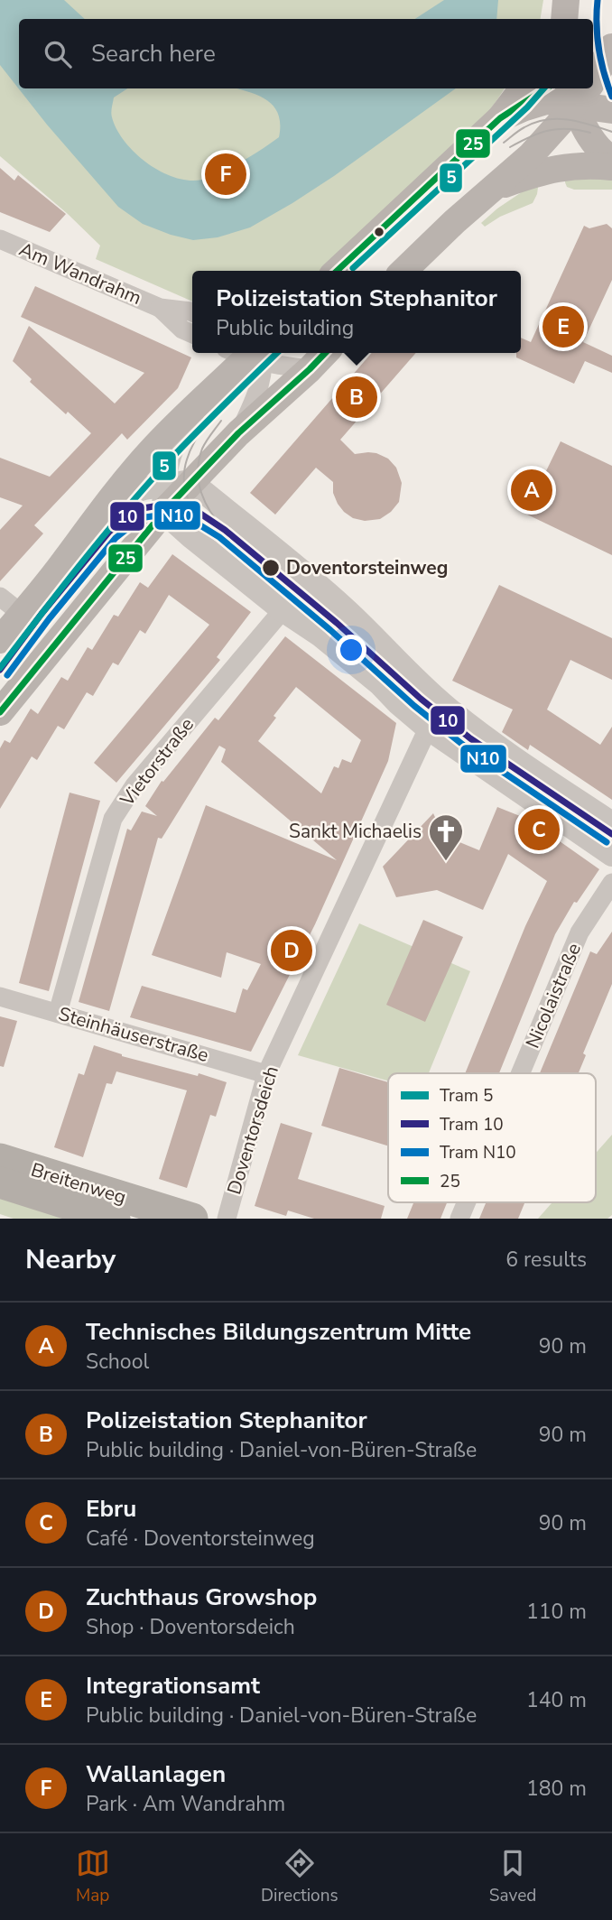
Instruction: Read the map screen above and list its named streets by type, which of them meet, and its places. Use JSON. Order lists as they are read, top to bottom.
{
  "streets": {
    "highway": ["Breitenweg"],
    "street": [
      "Am Wandrahm",
      "Vietorstraße",
      "Nicolaistraße",
      "Steinhäuserstraße",
      "Doventorsdeich"
    ]
  },
  "crossings": [
    ["Vietorstraße", "Steinhäuserstraße"],
    ["Steinhäuserstraße", "Doventorsdeich"]
  ],
  "places": {
    "other": ["Doventorsteinweg"],
    "church": ["Sankt Michaelis"]
  },
  "lines": [
    "tram line 5",
    "transit line 25",
    "tram line 10",
    "tram line N10"
  ],
  "legend": [
    "Tram 5",
    "Tram 10",
    "Tram N10",
    "25"
  ],
  "page": {
    "search": "Search here",
    "pins": [
      "F",
      "E",
      "B",
      "A",
      "C",
      "D"
    ],
    "popup": ["Polizeistation Stephanitor", "Public building"],
    "heading": ["Nearby", "6 results"],
    "list": [
      {
        "mark": "A",
        "name": "Technisches Bildungszentrum Mitte",
        "note": "School",
        "value": "90 m"
      },
      {
        "mark": "B",
        "name": "Polizeistation Stephanitor",
        "note": "Public building · Daniel-von-Büren-Straße",
        "value": "90 m"
      },
      {
        "mark": "C",
        "name": "Ebru",
        "note": "Café · Doventorsteinweg",
        "value": "90 m"
      },
      {
        "mark": "D",
        "name": "Zuchthaus Growshop",
        "note": "Shop · Doventorsdeich",
        "value": "110 m"
      },
      {
        "mark": "E",
        "name": "Integrationsamt",
        "note": "Public building · Daniel-von-Büren-Straße",
        "value": "140 m"
      },
      {
        "mark": "F",
        "name": "Wallanlagen",
        "note": "Park · Am Wandrahm",
        "value": "180 m"
      }
    ],
    "nav": ["Map", "Directions", "Saved"]
  }
}
